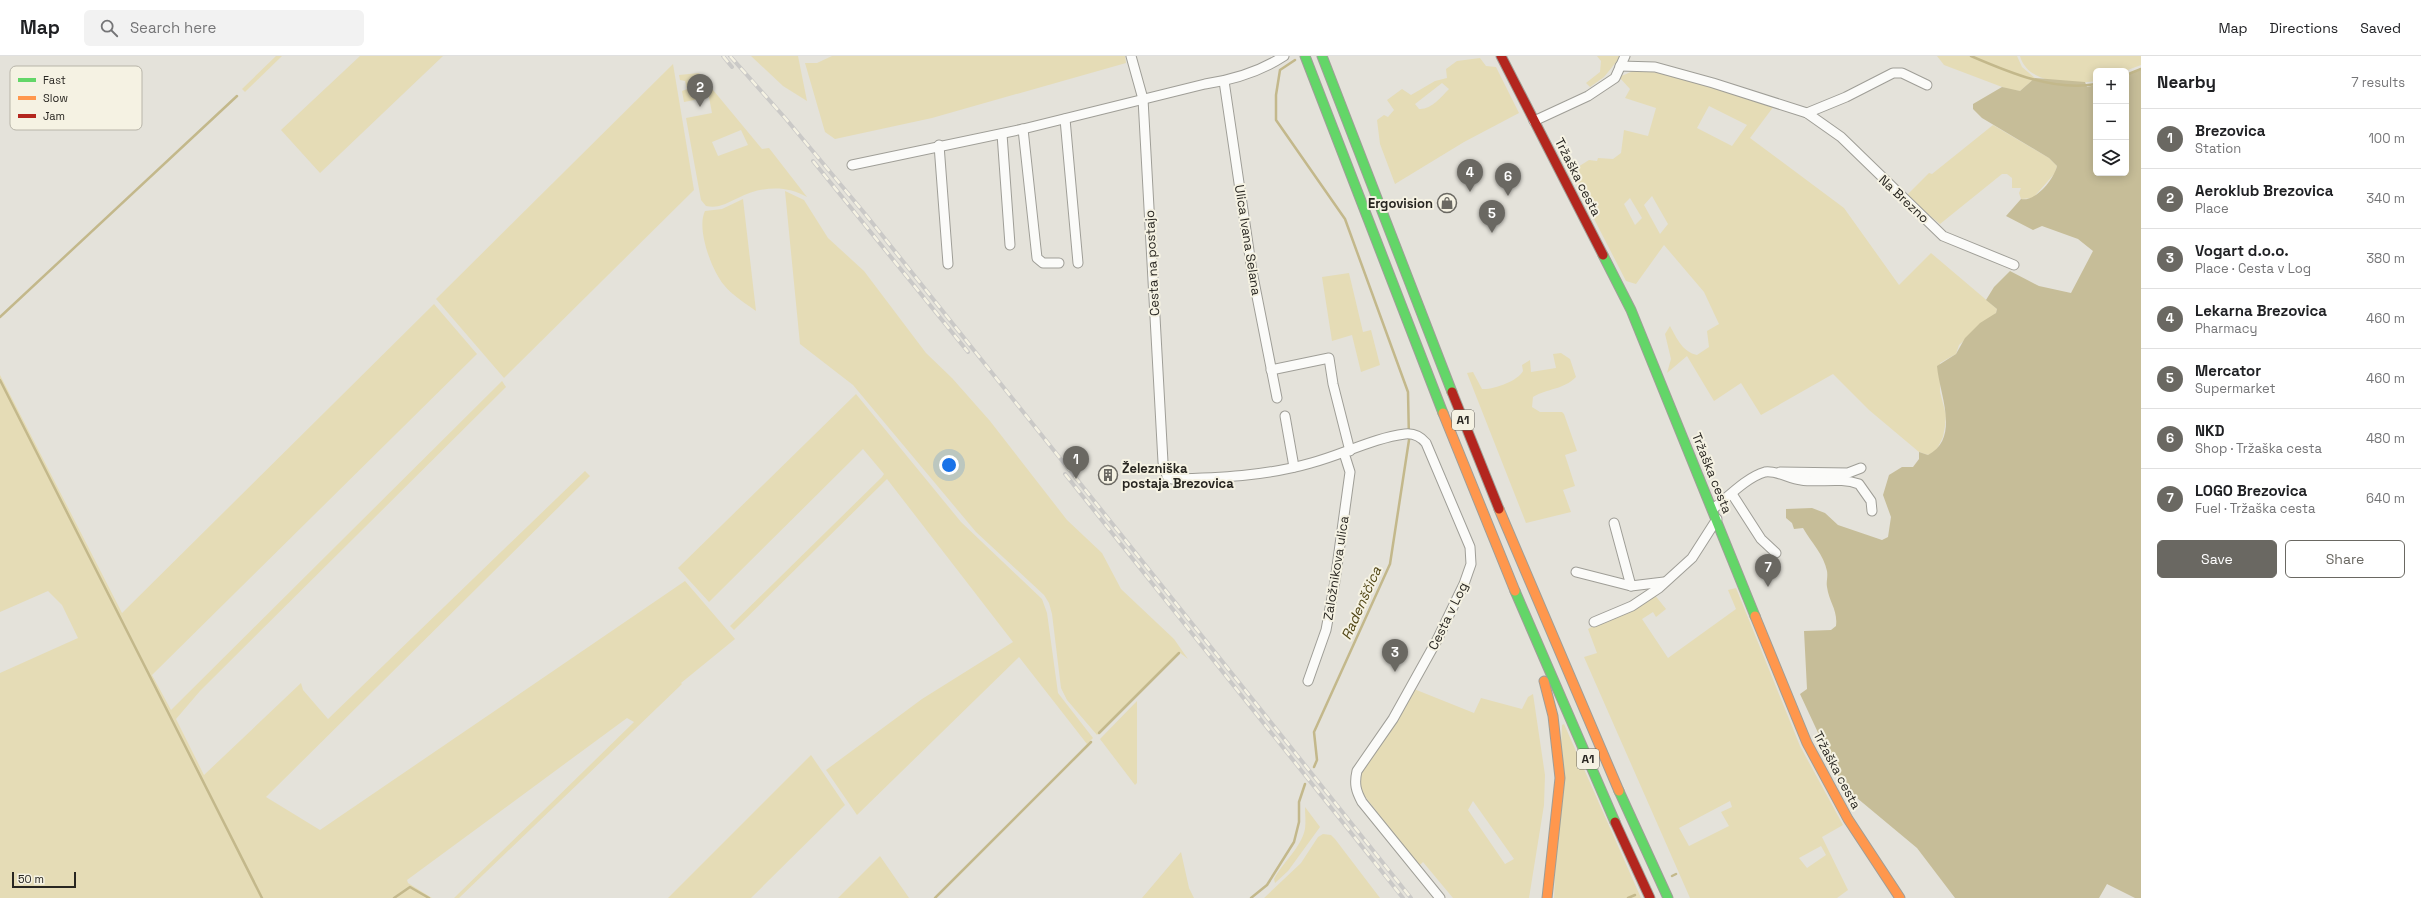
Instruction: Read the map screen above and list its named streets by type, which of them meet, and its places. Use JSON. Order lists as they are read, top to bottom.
{
  "streets": {
    "main road": ["Tržaška cesta", "A1"],
    "street": [
      "Na Brezno",
      "Ulica Ivana Selana",
      "Cesta na postajo",
      "Založnikova ulica",
      "Cesta v Log"
    ]
  },
  "crossings": [
    ["Ulica Ivana Selana", "Založnikova ulica"],
    ["Založnikova ulica", "Cesta v Log"]
  ],
  "water": ["Radenščica"],
  "places": {
    "shop": ["Ergovision"],
    "building": ["Železniška postaja Brezovica"]
  },
  "legend": ["Fast", "Slow", "Jam"],
  "scale_bar": "50 m",
  "page": {
    "header": "Map",
    "search": "Search here",
    "nav": ["Map", "Directions", "Saved"],
    "heading": ["Nearby", "7 results"],
    "map_buttons": ["+", "−"],
    "pins": [
      "2",
      "4",
      "6",
      "5",
      "1",
      "7",
      "3"
    ],
    "list": [
      {
        "mark": "1",
        "name": "Brezovica",
        "note": "Station",
        "value": "100 m"
      },
      {
        "mark": "2",
        "name": "Aeroklub Brezovica",
        "note": "Place",
        "value": "340 m"
      },
      {
        "mark": "3",
        "name": "Vogart d.o.o.",
        "note": "Place · Cesta v Log",
        "value": "380 m"
      },
      {
        "mark": "4",
        "name": "Lekarna Brezovica",
        "note": "Pharmacy",
        "value": "460 m"
      },
      {
        "mark": "5",
        "name": "Mercator",
        "note": "Supermarket",
        "value": "460 m"
      },
      {
        "mark": "6",
        "name": "NKD",
        "note": "Shop · Tržaška cesta",
        "value": "480 m"
      },
      {
        "mark": "7",
        "name": "LOGO Brezovica",
        "note": "Fuel · Tržaška cesta",
        "value": "640 m"
      }
    ],
    "buttons": ["Save", "Share"],
    "scale": "50 m"
  }
}
